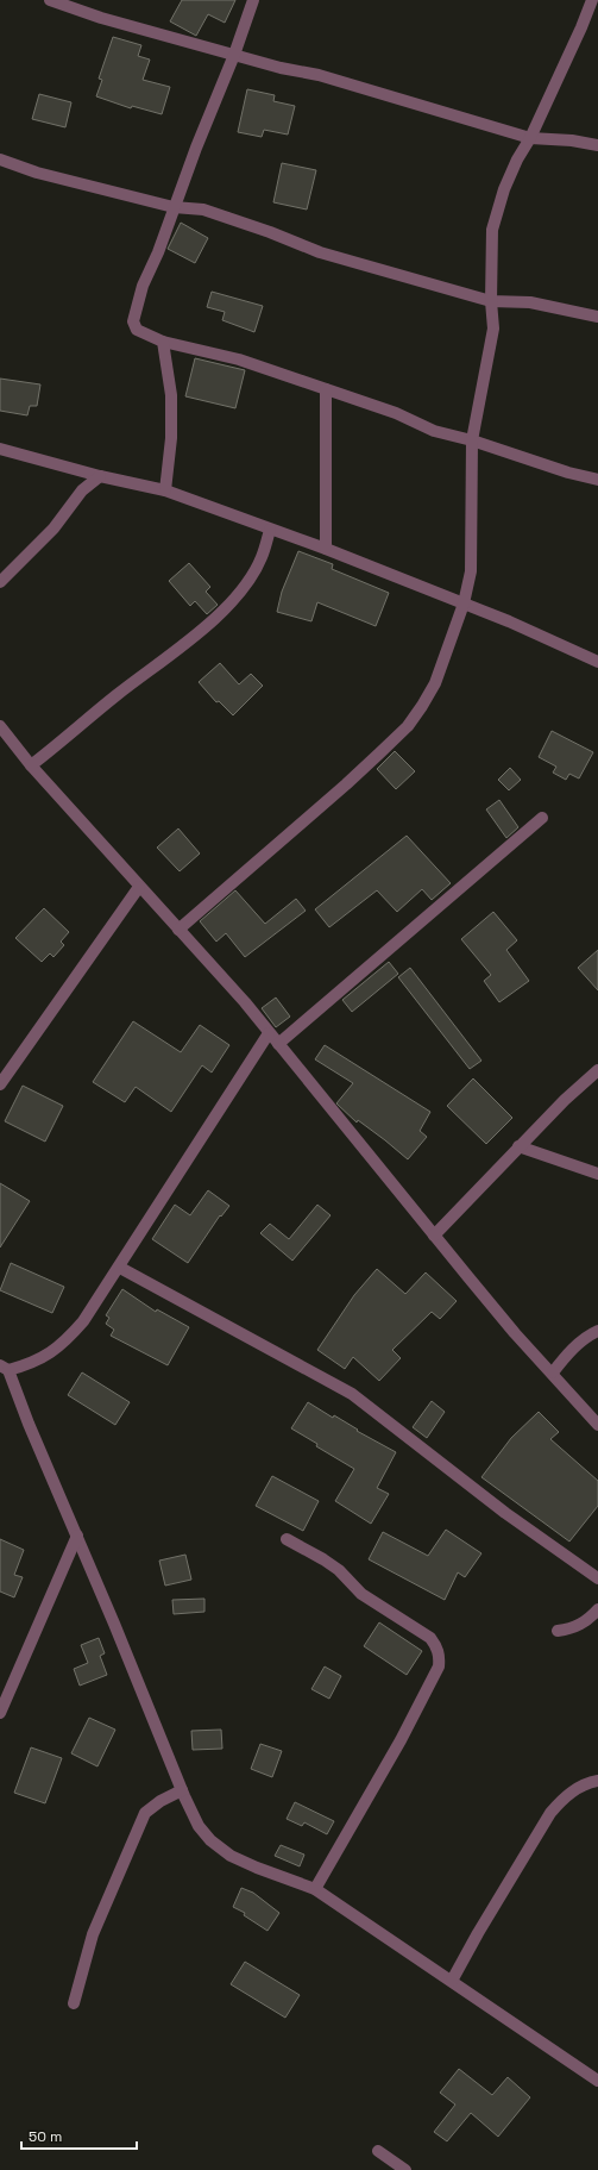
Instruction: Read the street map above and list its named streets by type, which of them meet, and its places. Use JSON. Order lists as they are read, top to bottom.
{
  "scale_bar": "50 m"
}
